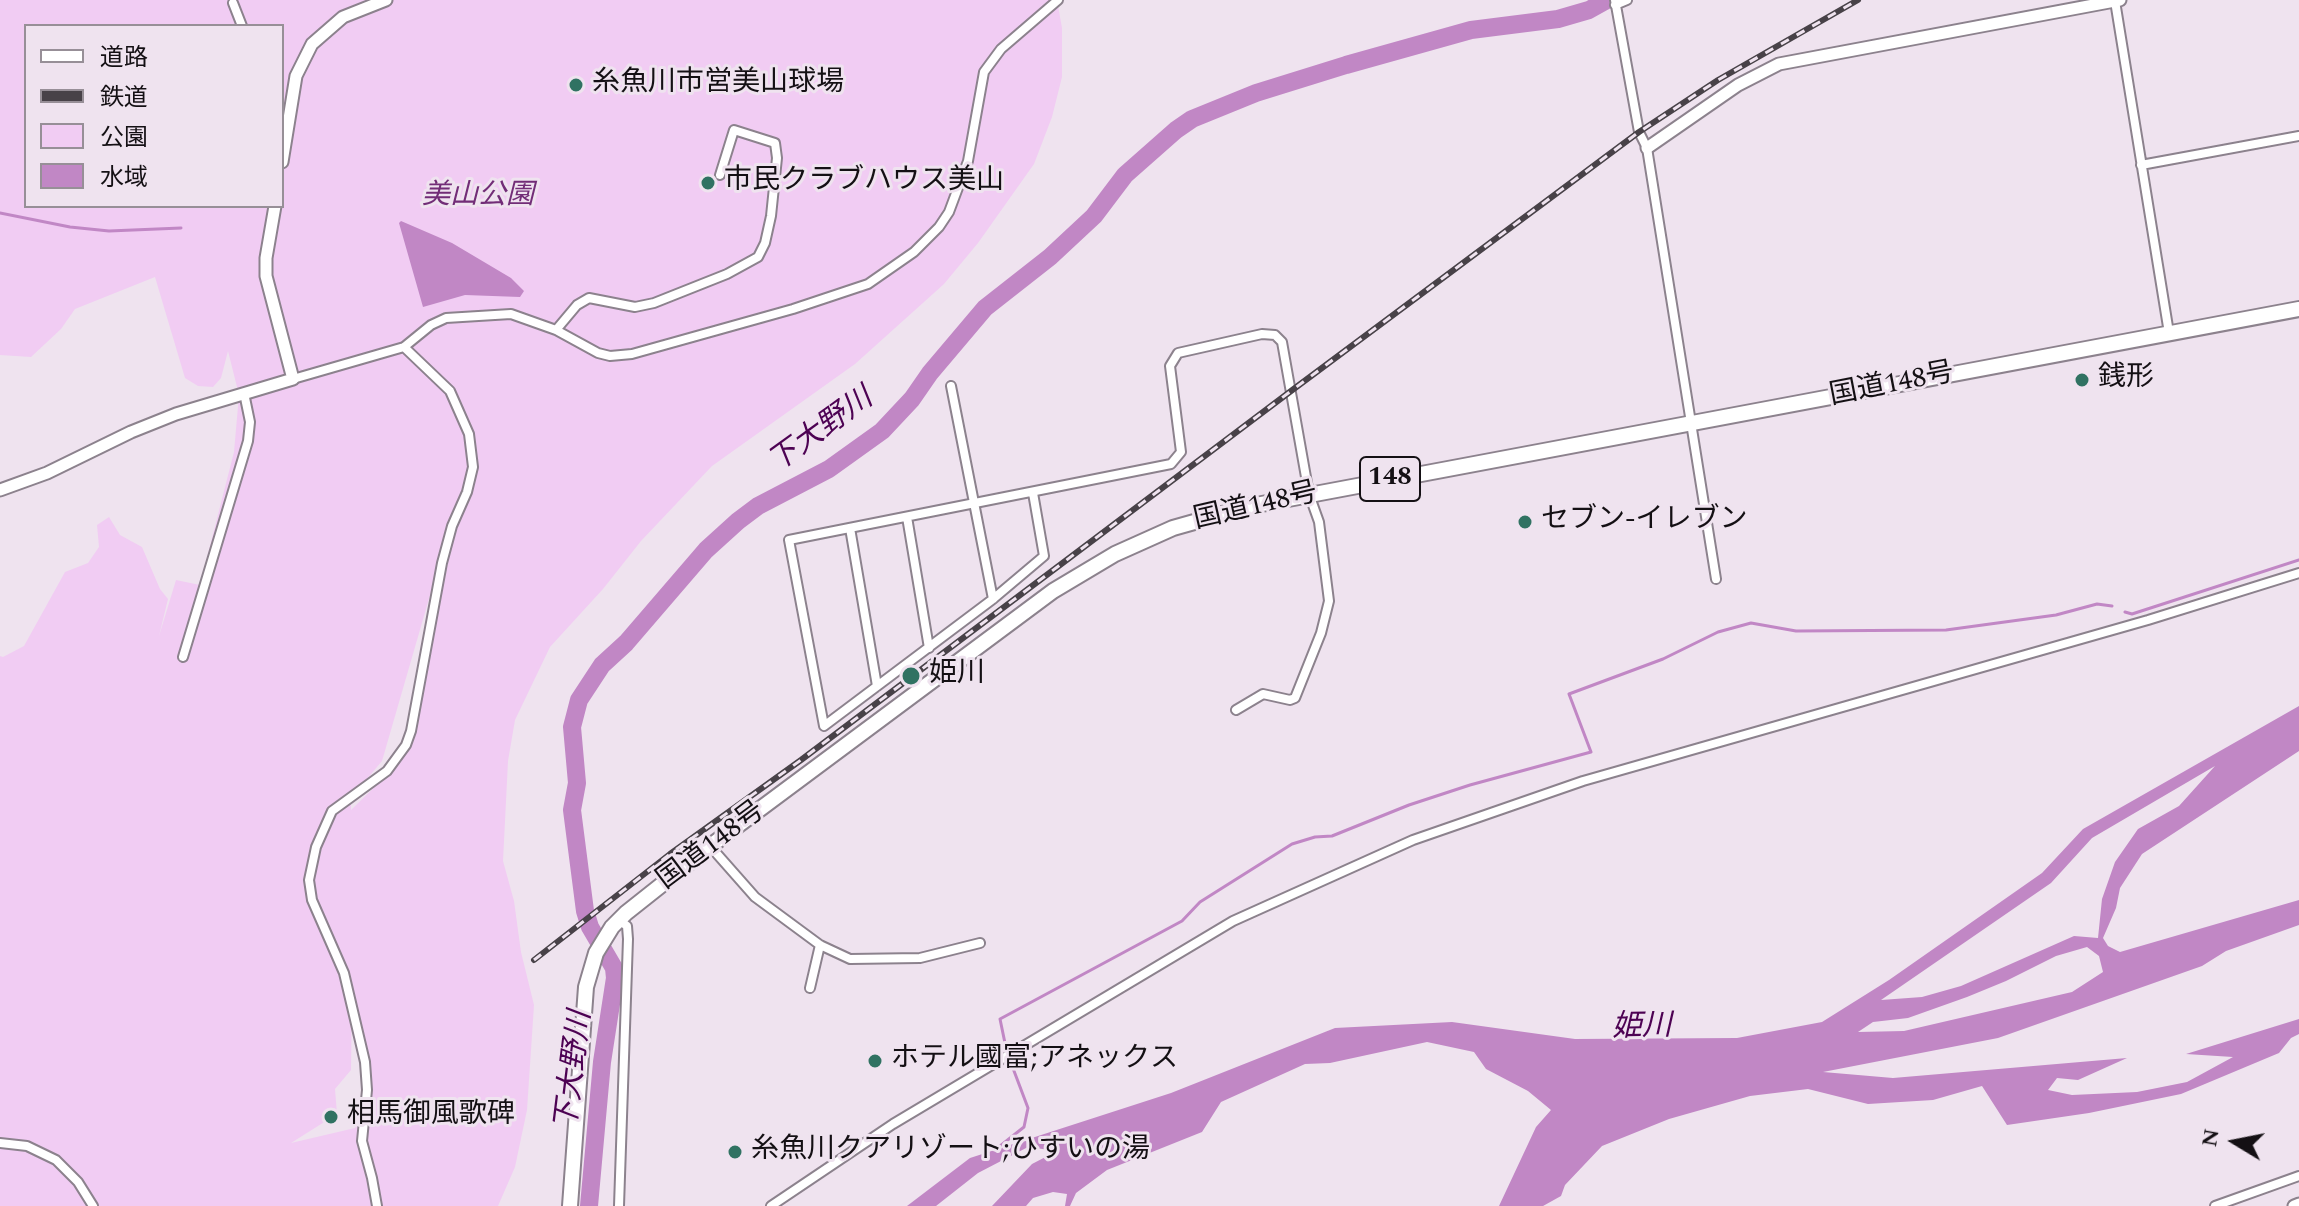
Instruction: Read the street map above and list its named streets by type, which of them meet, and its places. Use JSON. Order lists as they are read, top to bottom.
{
  "streets": {
    "highway": ["国道148号", "148"]
  },
  "water": ["下大野川", "姫川"],
  "parks": ["美山公園"],
  "places": [
    "糸魚川市営美山球場",
    "市民クラブハウス美山",
    "銭形",
    "セブン-イレブン",
    "姫川",
    "ホテル國富;アネックス",
    "相馬御風歌碑",
    "糸魚川クアリゾート;ひすいの湯"
  ],
  "legend": [
    "道路",
    "鉄道",
    "公園",
    "水域"
  ],
  "north": "left"
}
